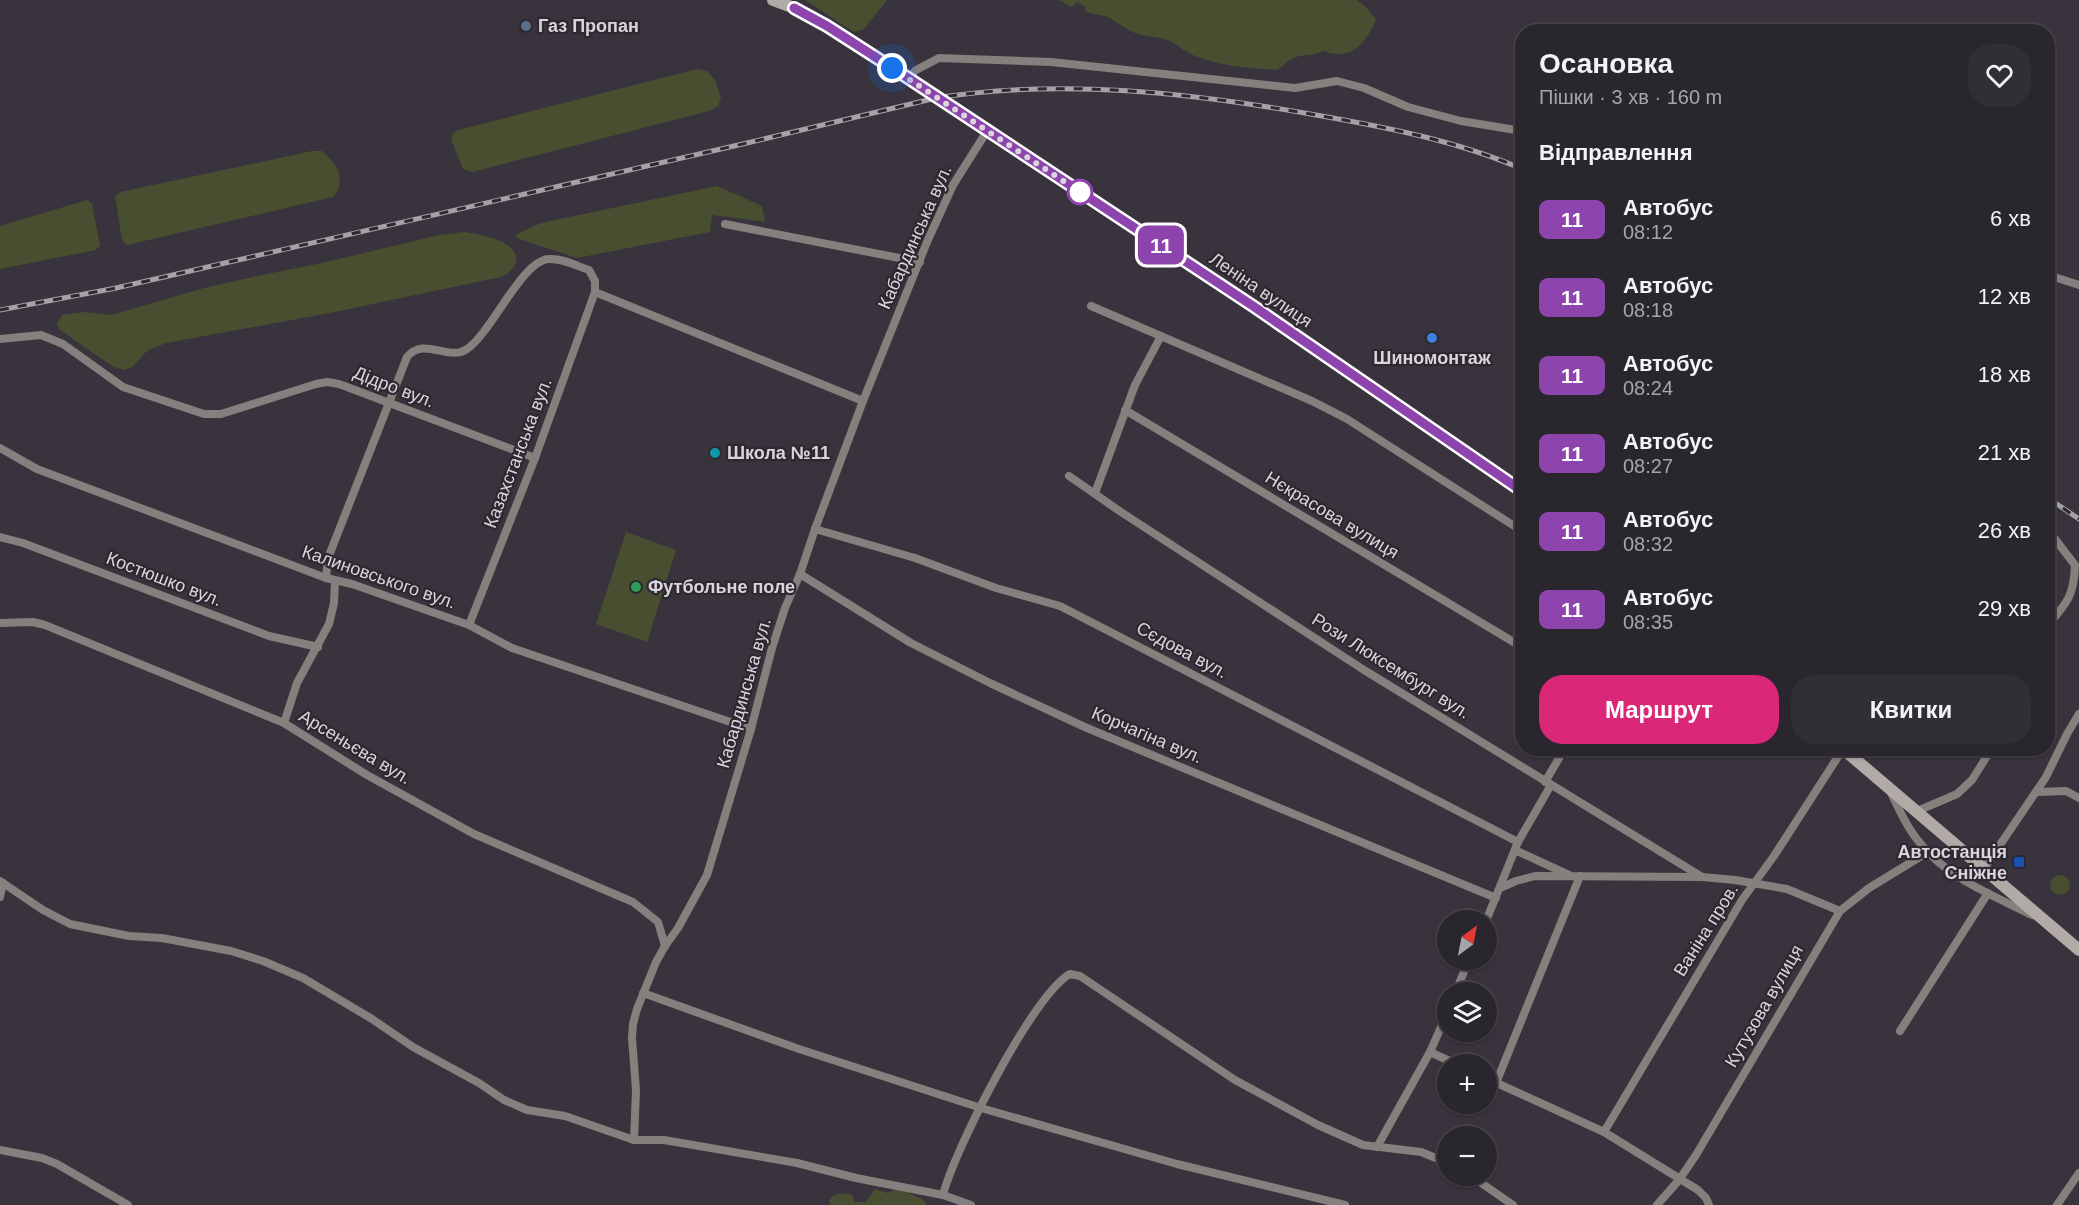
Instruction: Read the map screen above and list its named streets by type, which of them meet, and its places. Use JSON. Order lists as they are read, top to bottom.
{
  "streets": {
    "main road": ["Леніна вулиця"],
    "street": [
      "Кабардинська вул.",
      "Дідро вул.",
      "Казахстанська вул.",
      "Нєкрасова вулиця",
      "Калиновського вул.",
      "Костюшко вул.",
      "Сєдова вул.",
      "Рози Люксембург вул.",
      "Корчагіна вул.",
      "Арсеньєва вул.",
      "Ваніна пров.",
      "Кутузова вулиця"
    ]
  },
  "crossings": [
    ["Кабардинська вул.", "Леніна вулиця"],
    ["Кабардинська вул.", "Калиновського вул."],
    ["Кабардинська вул.", "Сєдова вул."],
    ["Кабардинська вул.", "Корчагіна вул."],
    ["Кабардинська вул.", "Арсеньєва вул."],
    ["Дідро вул.", "Казахстанська вул."],
    ["Казахстанська вул.", "Калиновського вул."]
  ],
  "places": {
    "other": [
      "Газ Пропан",
      "Шиномонтаж",
      "Школа №11",
      "Футбольне поле"
    ],
    "transit": ["Автостанція Сніжне"]
  },
  "lines": ["bus line 11"],
  "north": "top right",
  "page": {
    "on_map": "11",
    "heading": [
      ["Осановка", "Пішки · 3 хв · 160 m"],
      "Відправлення"
    ],
    "list": [
      {
        "mark": "11",
        "name": "Автобус",
        "note": "08:12",
        "value": "6 хв"
      },
      {
        "mark": "11",
        "name": "Автобус",
        "note": "08:18",
        "value": "12 хв"
      },
      {
        "mark": "11",
        "name": "Автобус",
        "note": "08:24",
        "value": "18 хв"
      },
      {
        "mark": "11",
        "name": "Автобус",
        "note": "08:27",
        "value": "21 хв"
      },
      {
        "mark": "11",
        "name": "Автобус",
        "note": "08:32",
        "value": "26 хв"
      },
      {
        "mark": "11",
        "name": "Автобус",
        "note": "08:35",
        "value": "29 хв"
      }
    ],
    "buttons": ["Маршрут", "Квитки"],
    "map_buttons": ["+", "−"]
  }
}
